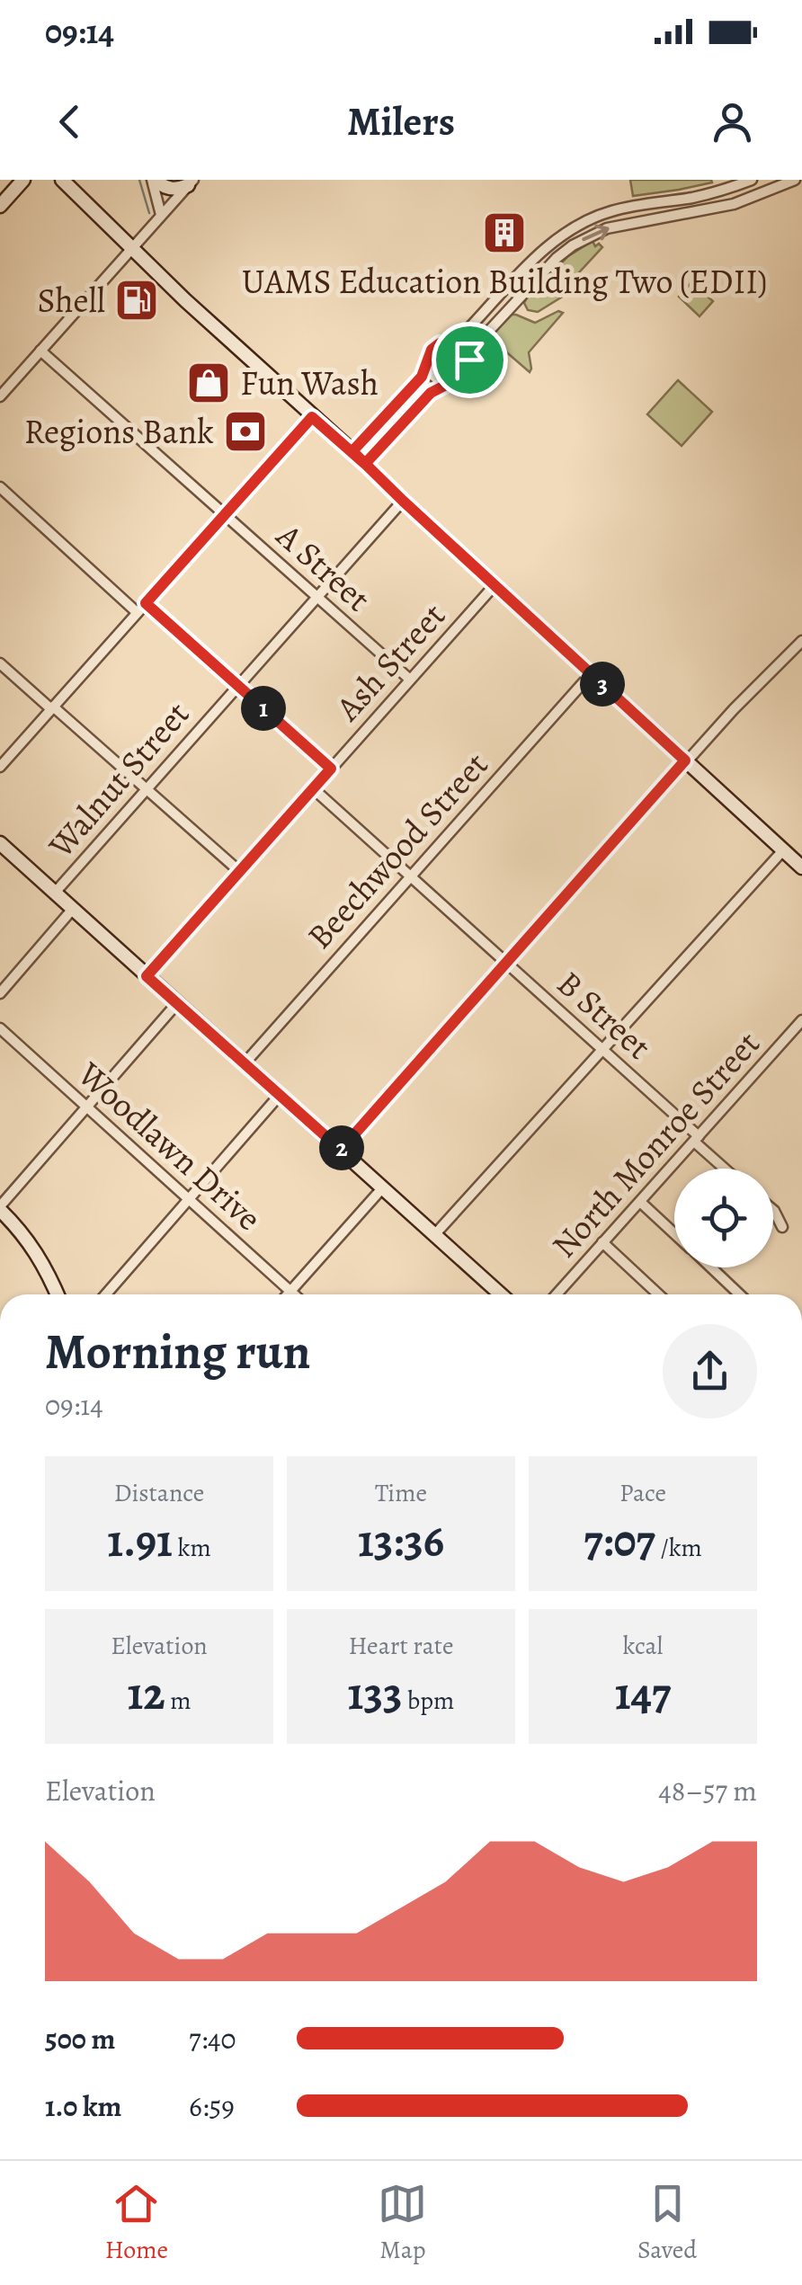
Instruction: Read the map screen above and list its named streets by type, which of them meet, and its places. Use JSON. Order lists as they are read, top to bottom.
{
  "streets": {
    "street": [
      "A Street",
      "Ash Street",
      "Walnut Street",
      "Beechwood Street",
      "B Street",
      "North Monroe Street",
      "Woodlawn Drive"
    ]
  },
  "crossings": [
    ["A Street", "Ash Street"],
    ["A Street", "Walnut Street"],
    ["Ash Street", "B Street"],
    ["Beechwood Street", "B Street"],
    ["B Street", "North Monroe Street"]
  ],
  "places": {
    "building": ["UAMS Education Building Two (EDII)"],
    "fuel station": ["Shell"],
    "shop": ["Fun Wash"],
    "bank": ["Regions Bank"]
  },
  "page": {
    "status": "09:14",
    "header": "Milers",
    "pins": ["3", "1", "2"],
    "heading": ["Morning run", "09:14"],
    "stats": [
      ["Distance", "1.91 km"],
      ["Time", "13:36"],
      ["Pace", "7:07 /km"],
      ["Elevation", "12 m"],
      ["Heart rate", "133 bpm"],
      ["kcal", "147"]
    ],
    "chart": ["Elevation", "48–57 m"],
    "list": [
      {
        "name": "500 m",
        "note": "7:40"
      },
      {
        "name": "1.0 km",
        "note": "6:59"
      }
    ],
    "tabs": ["Home", "Map", "Saved"]
  }
}
